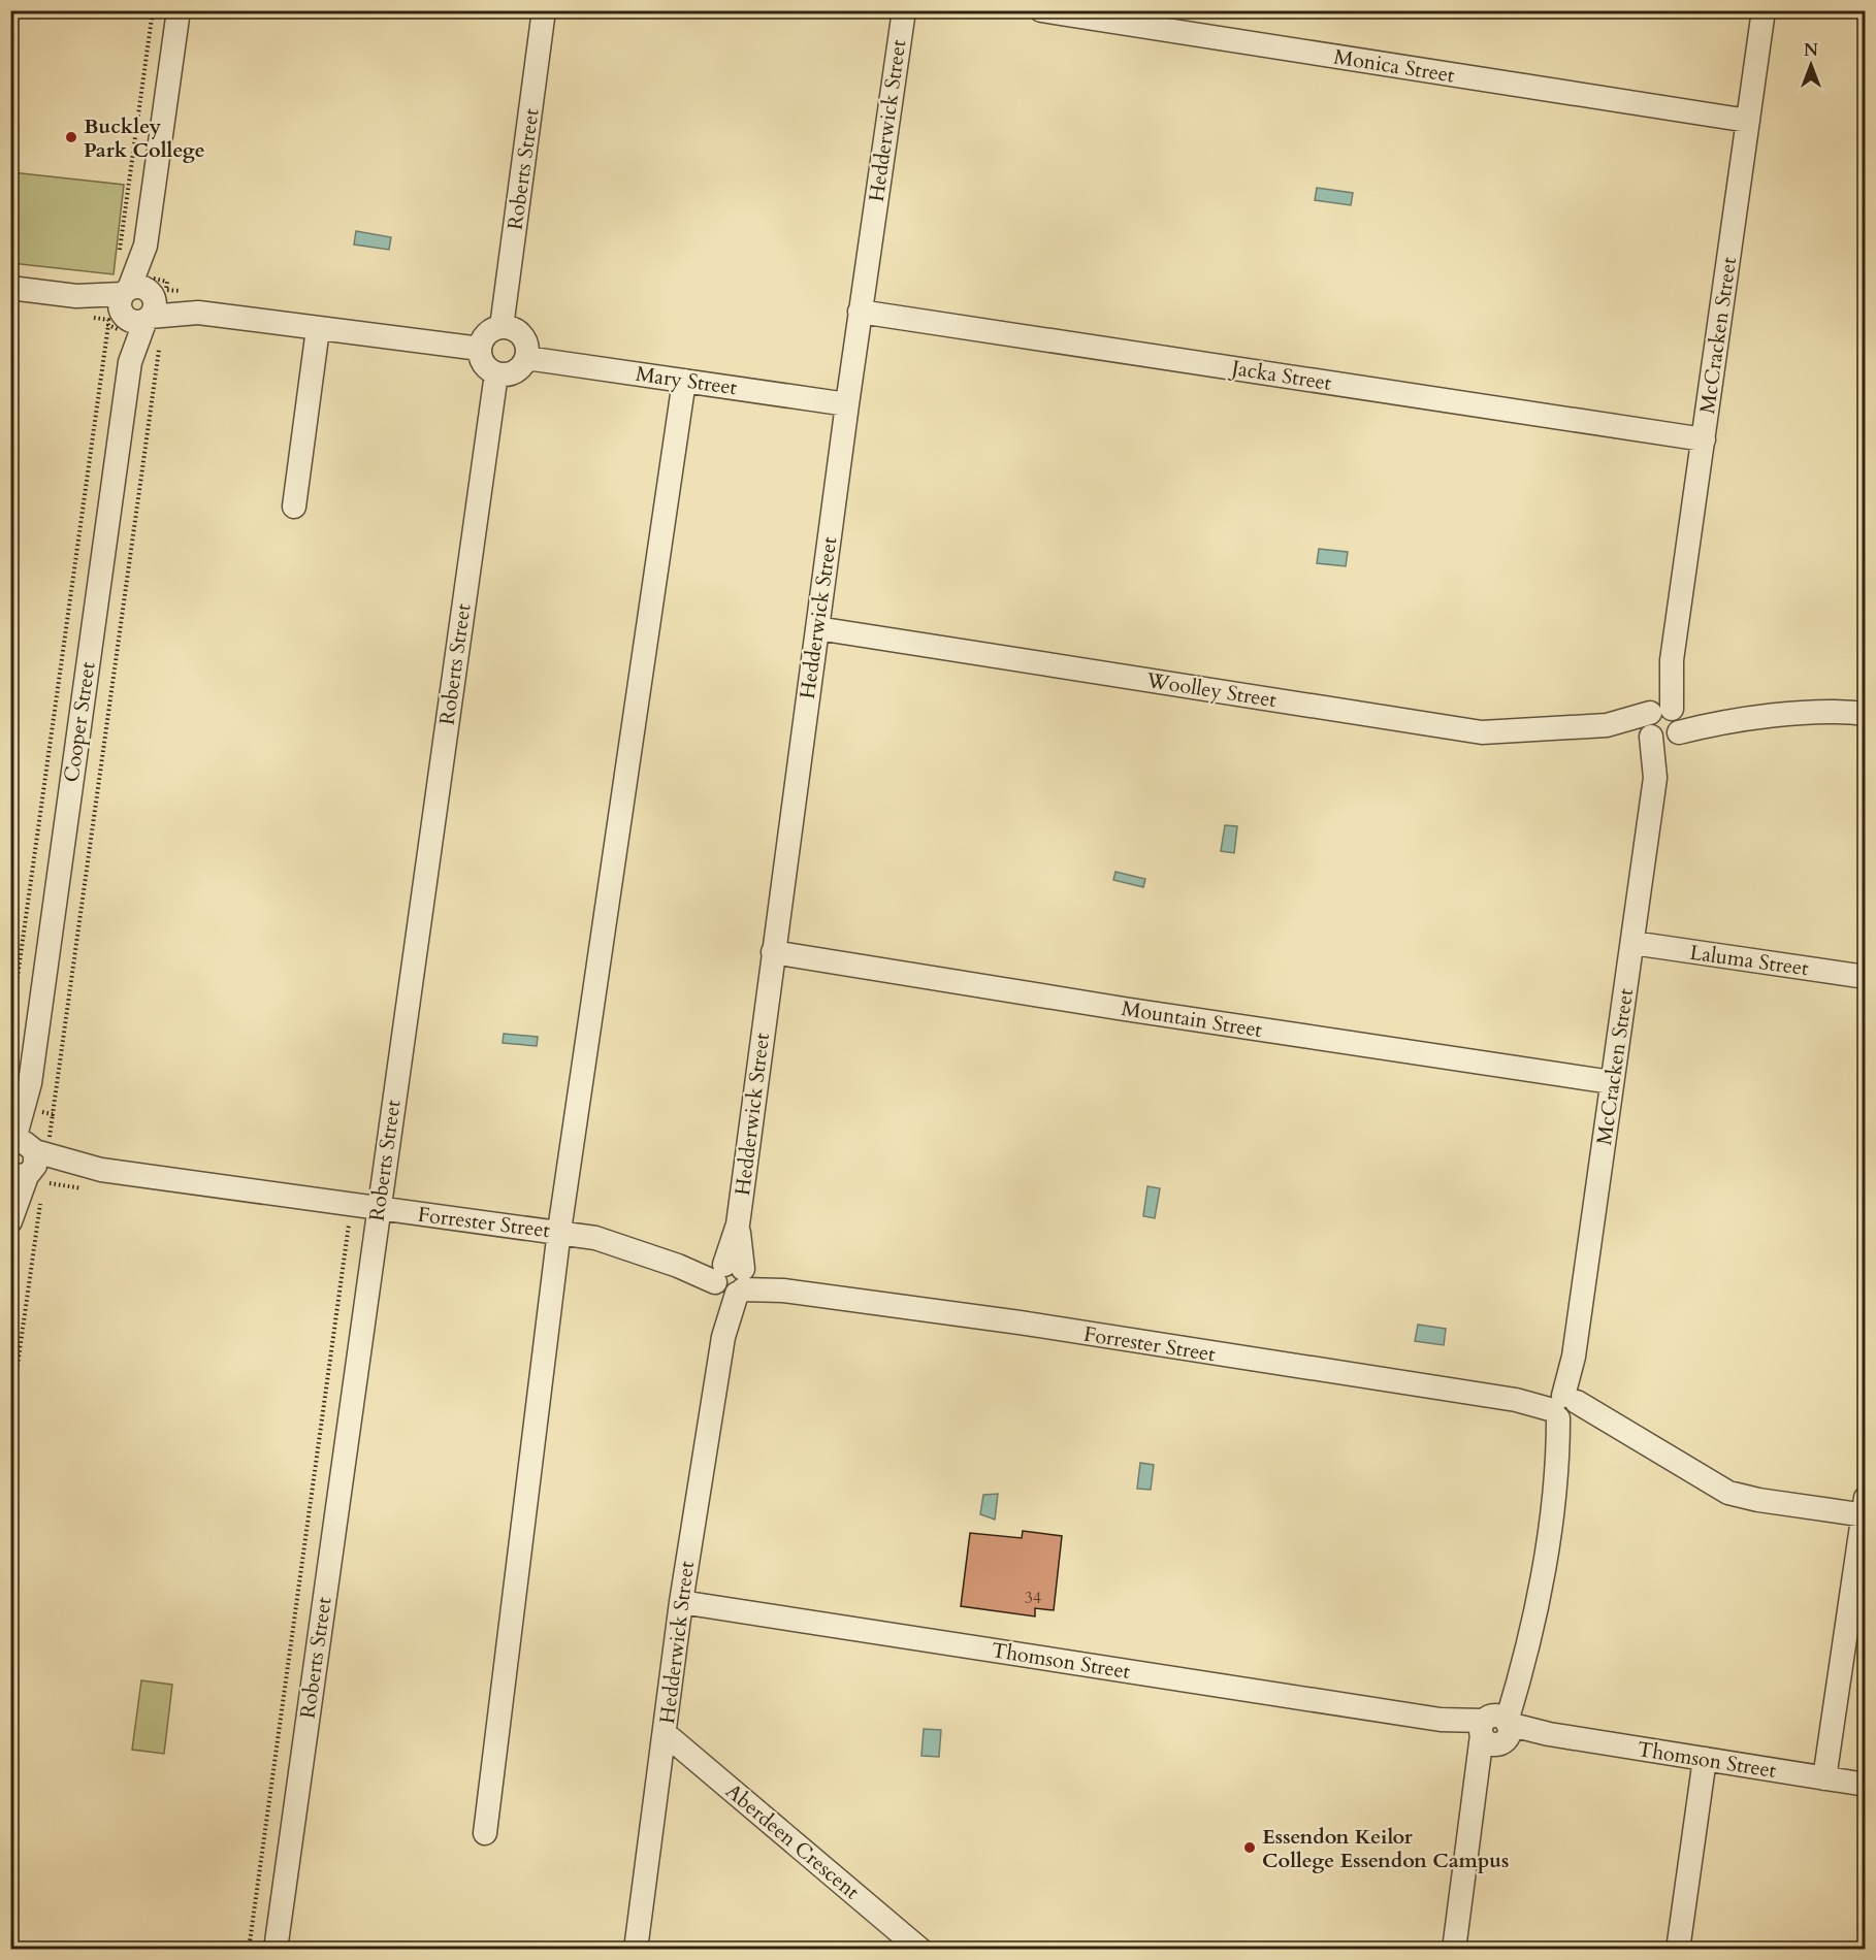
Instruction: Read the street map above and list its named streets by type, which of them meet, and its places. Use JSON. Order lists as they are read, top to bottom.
{
  "streets": {
    "street": [
      "Monica Street",
      "Hedderwick Street",
      "Roberts Street",
      "McCracken Street",
      "Jacka Street",
      "Mary Street",
      "Woolley Street",
      "Cooper Street",
      "Laluma Street",
      "Mountain Street",
      "Forrester Street",
      "Thomson Street",
      "Aberdeen Crescent"
    ]
  },
  "crossings": [
    ["Monica Street", "McCracken Street"],
    ["Hedderwick Street", "Jacka Street"],
    ["Hedderwick Street", "Mary Street"],
    ["Hedderwick Street", "Woolley Street"],
    ["Hedderwick Street", "Mountain Street"],
    ["Hedderwick Street", "Forrester Street"],
    ["Hedderwick Street", "Thomson Street"],
    ["Hedderwick Street", "Aberdeen Crescent"],
    ["Roberts Street", "Mary Street"],
    ["Roberts Street", "Forrester Street"],
    ["McCracken Street", "Jacka Street"],
    ["McCracken Street", "Woolley Street"],
    ["McCracken Street", "Laluma Street"],
    ["McCracken Street", "Mountain Street"],
    ["McCracken Street", "Forrester Street"],
    ["McCracken Street", "Thomson Street"],
    ["Cooper Street", "Forrester Street"]
  ],
  "places": ["Buckley Park College", "Essendon Keilor College Essendon Campus"],
  "house_numbers": ["34"],
  "north": "top"
}
